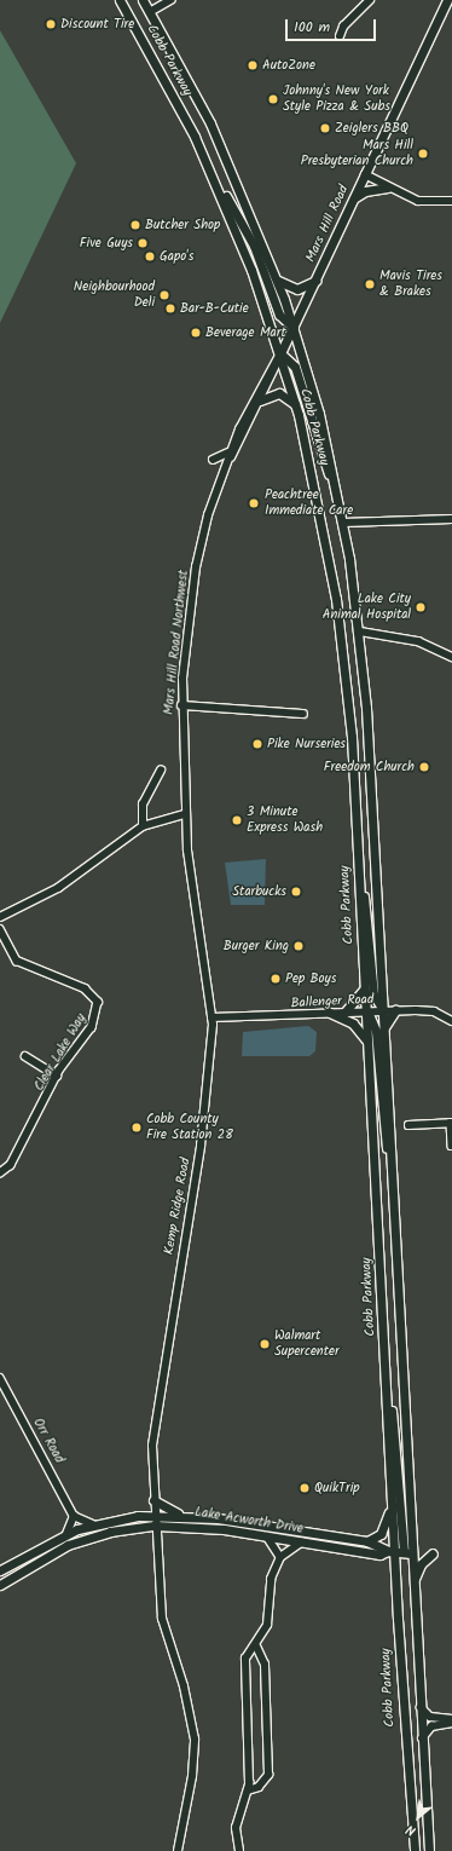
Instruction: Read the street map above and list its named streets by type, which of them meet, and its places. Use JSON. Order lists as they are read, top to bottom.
{
  "streets": {
    "main road": ["Cobb Parkway", "Mars Hill Road", "Lake Acworth Drive"],
    "street": [
      "Mars Hill Road Northwest",
      "Ballenger Road",
      "Clear Lake Way",
      "Kemp Ridge Road",
      "Orr Road"
    ]
  },
  "crossings": [
    ["Cobb Parkway", "Mars Hill Road"],
    ["Cobb Parkway", "Mars Hill Road Northwest"],
    ["Cobb Parkway", "Ballenger Road"],
    ["Cobb Parkway", "Lake Acworth Drive"],
    ["Mars Hill Road", "Mars Hill Road Northwest"],
    ["Mars Hill Road Northwest", "Kemp Ridge Road"],
    ["Ballenger Road", "Kemp Ridge Road"],
    ["Kemp Ridge Road", "Lake Acworth Drive"]
  ],
  "places": [
    "Discount Tire",
    "AutoZone",
    "Johnny's New York Style Pizza & Subs",
    "Zeiglers BBQ",
    "Mars Hill Presbyterian Church",
    "Butcher Shop",
    "Five Guys",
    "Gapo's",
    "Mavis Tires & Brakes",
    "Neighbourhood Deli",
    "Bar-B-Cutie",
    "Beverage Mart",
    "Peachtree Immediate Care",
    "Lake City Animal Hospital",
    "Pike Nurseries",
    "Freedom Church",
    "3 Minute Express Wash",
    "Starbucks",
    "Burger King",
    "Pep Boys",
    "Cobb County Fire Station 28",
    "Walmart Supercenter",
    "QuikTrip"
  ],
  "scale_bar": "100 m",
  "north": "bottom left"
}
